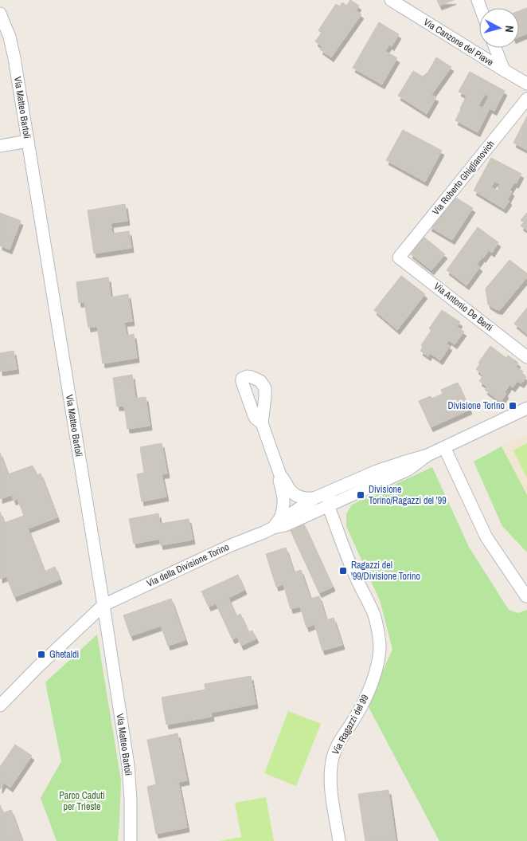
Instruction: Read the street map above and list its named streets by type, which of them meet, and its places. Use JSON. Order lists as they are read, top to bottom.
{
  "streets": {
    "street": [
      "Via Canzone del Piave",
      "Via Matteo Bartoli",
      "Via Roberto Ghiglianovich",
      "Via Antonio De Berti",
      "Via della Divisione Torino",
      "Via Ragazzi del 99"
    ]
  },
  "crossings": [
    ["Via Matteo Bartoli", "Via della Divisione Torino"],
    ["Via Roberto Ghiglianovich", "Via Antonio De Berti"],
    ["Via della Divisione Torino", "Via Ragazzi del 99"]
  ],
  "parks": ["Parco Caduti per Trieste"],
  "places": {
    "transit": [
      "Divisione Torino",
      "Divisione Torino/Ragazzi del '99",
      "Ragazzi del '99/Divisione Torino",
      "Ghetaldi"
    ]
  },
  "north": "right"
}
